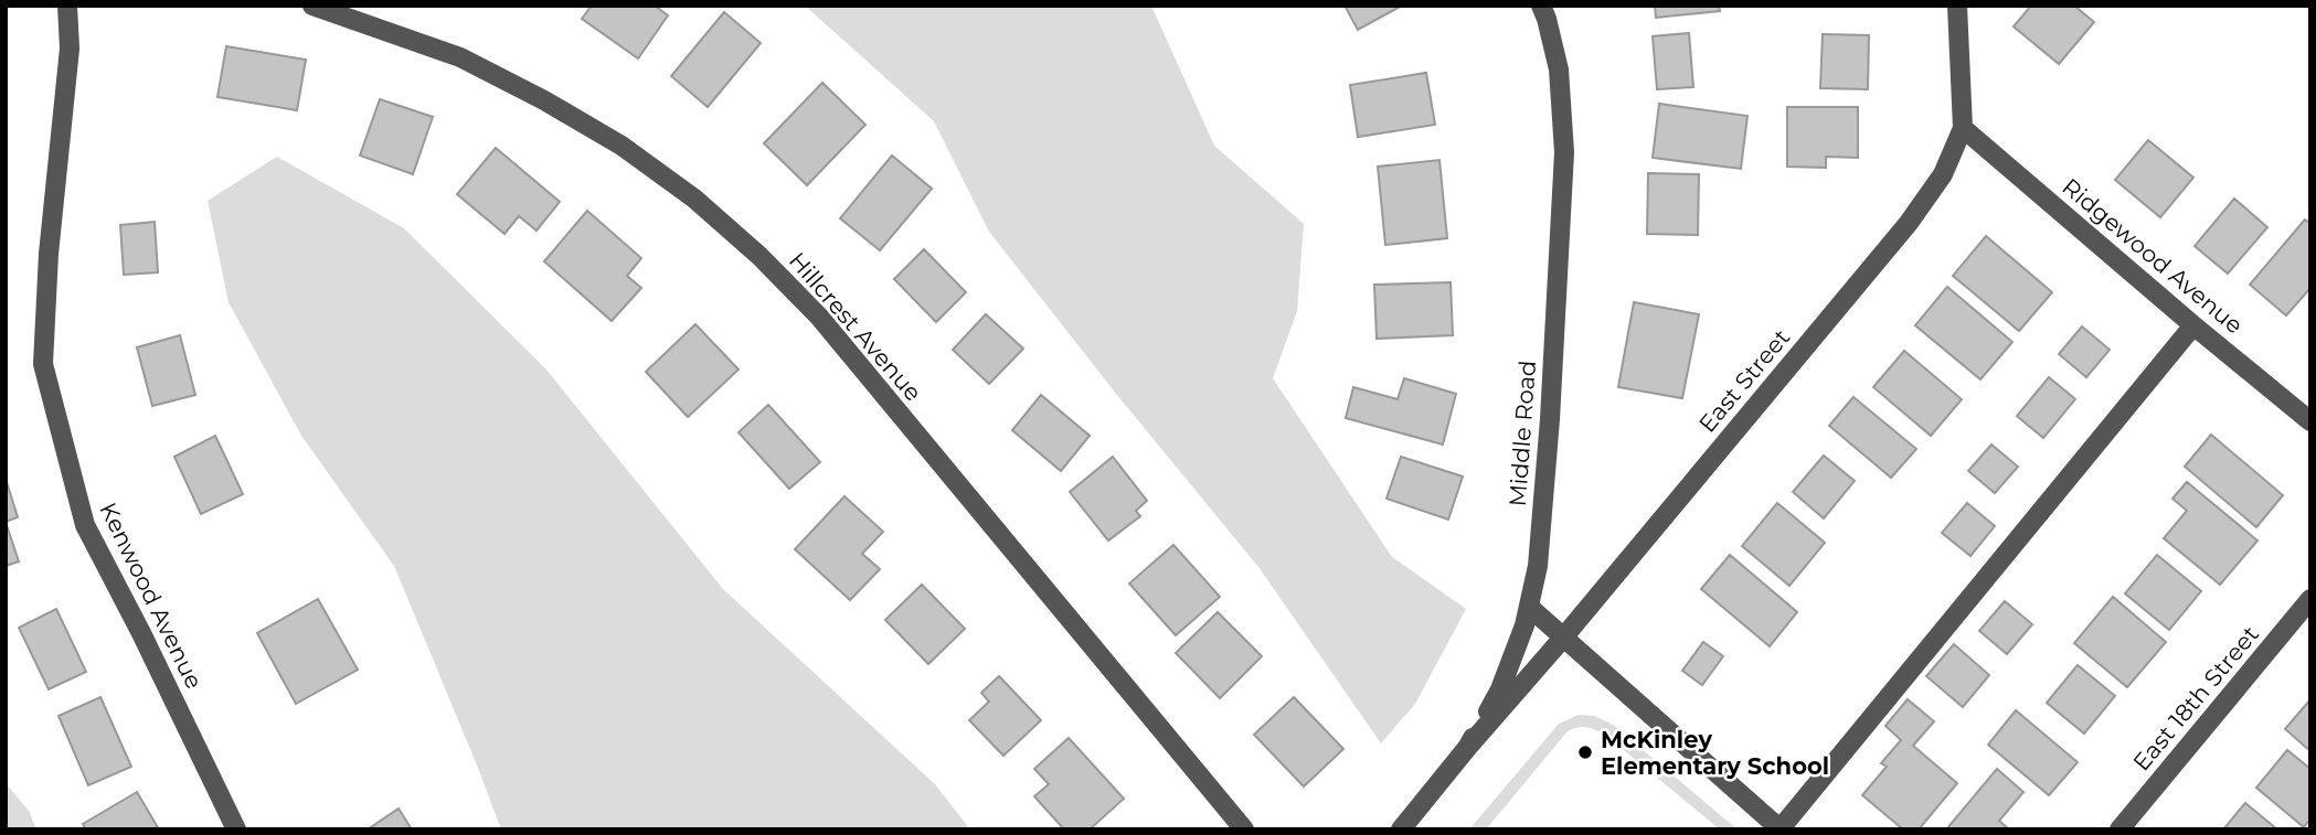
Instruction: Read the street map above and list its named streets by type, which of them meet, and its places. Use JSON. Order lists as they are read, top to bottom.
{
  "streets": {
    "street": [
      "Ridgewood Avenue",
      "Hillcrest Avenue",
      "East Street",
      "Middle Road",
      "Kenwood Avenue",
      "East 18th Street"
    ]
  },
  "crossings": [
    ["Ridgewood Avenue", "East Street"],
    ["East Street", "Middle Road"]
  ],
  "places": ["McKinley Elementary School"]
}
